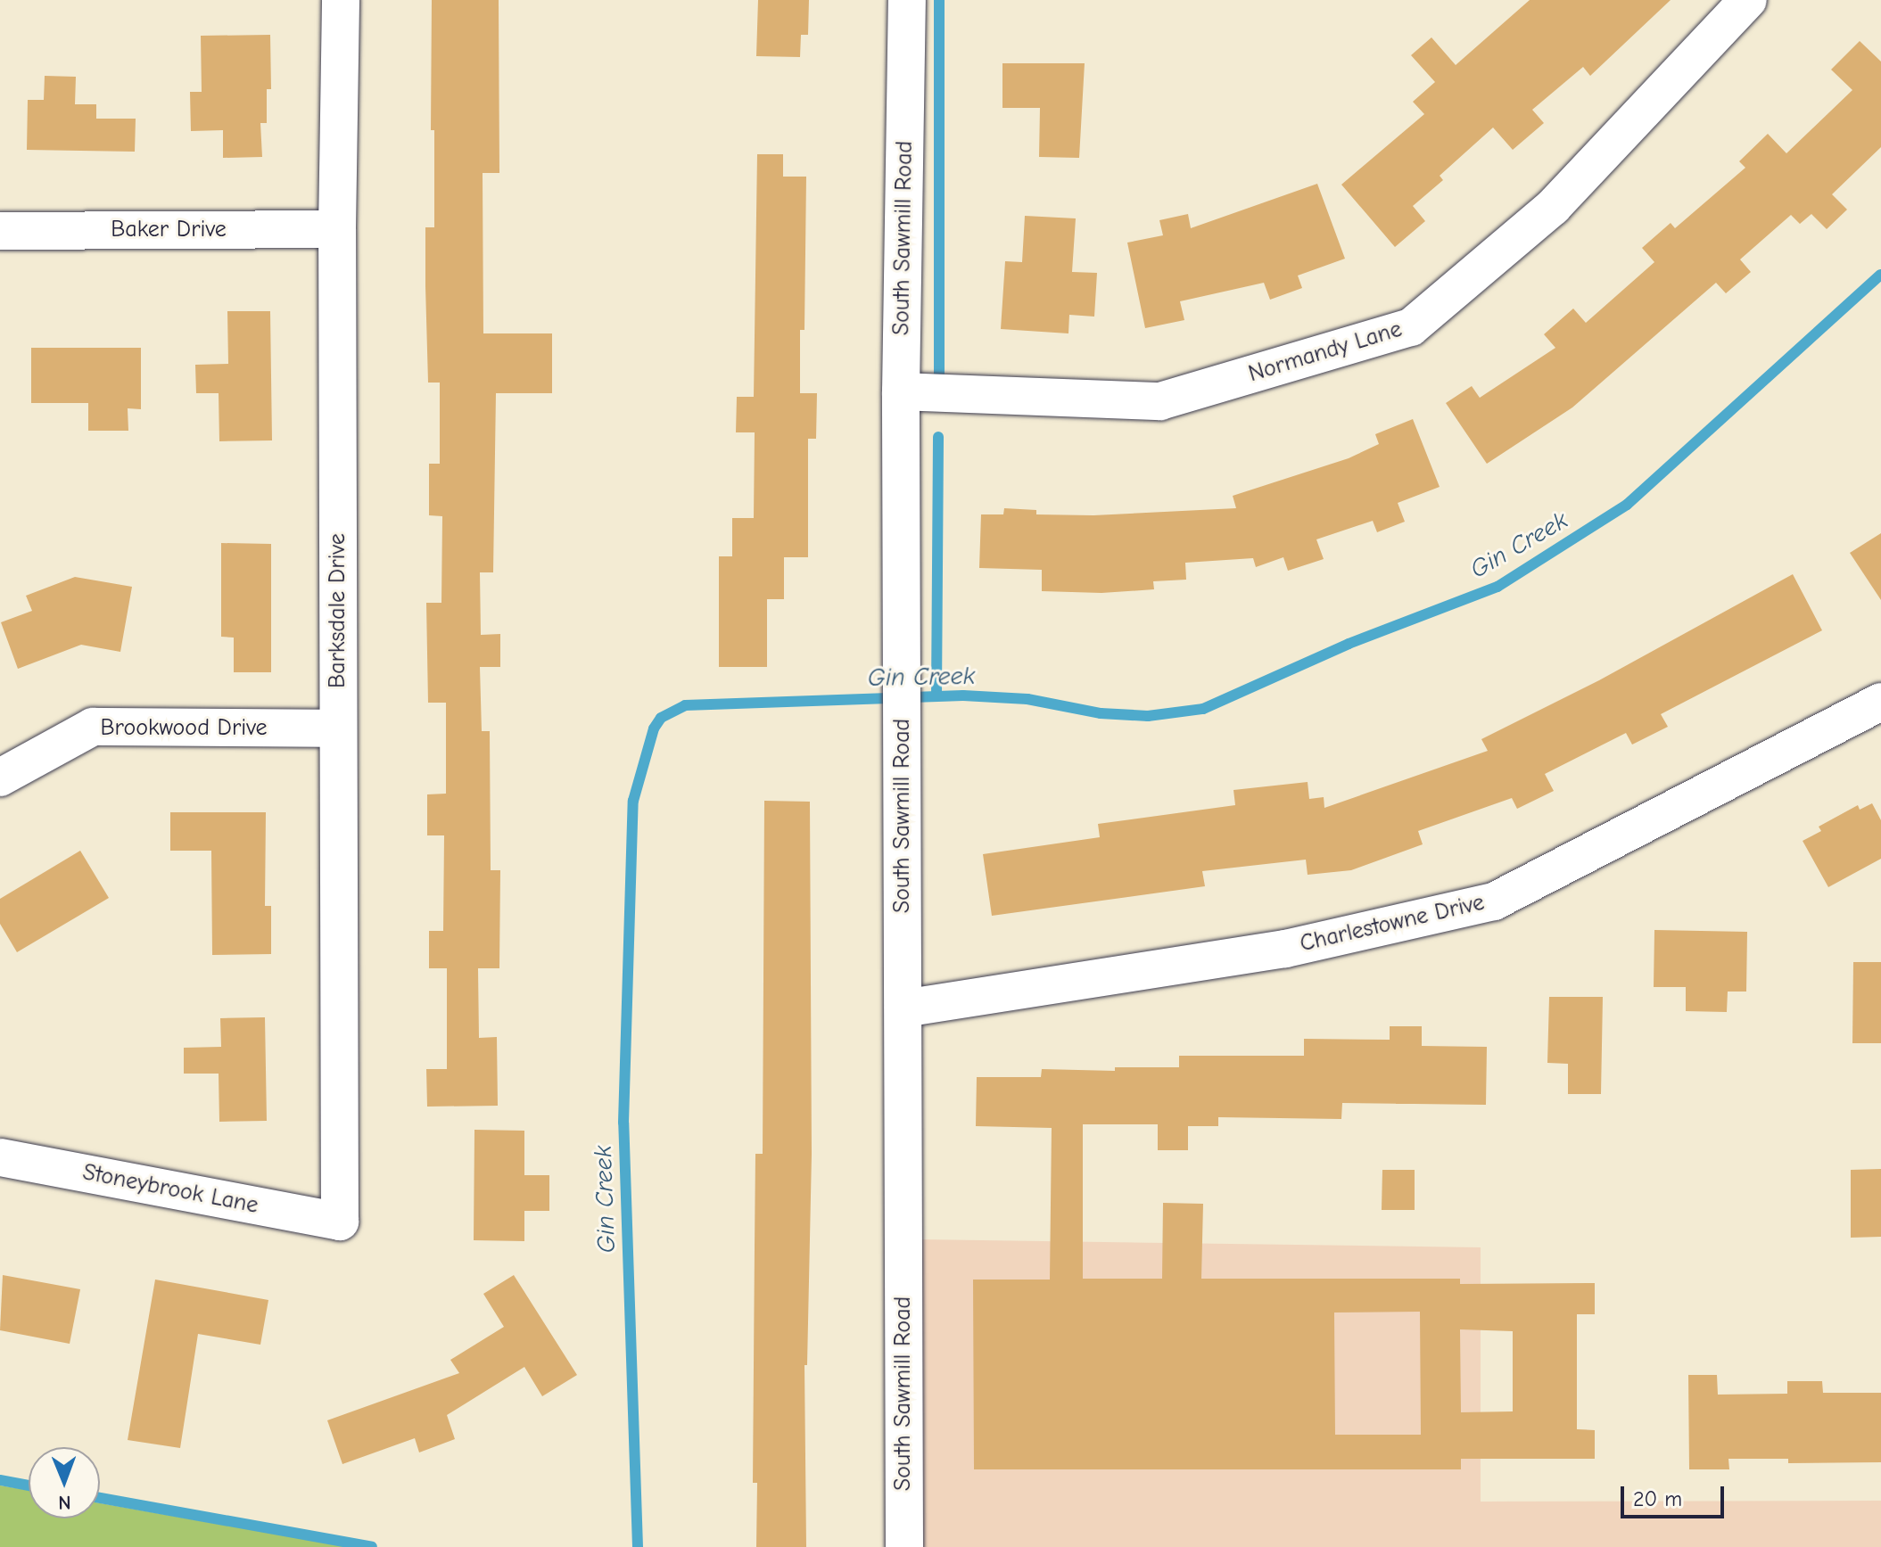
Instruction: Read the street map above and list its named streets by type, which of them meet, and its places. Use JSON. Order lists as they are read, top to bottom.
{
  "streets": {
    "street": [
      "Baker Drive",
      "South Sawmill Road",
      "Normandy Lane",
      "Barksdale Drive",
      "Brookwood Drive",
      "Charlestowne Drive",
      "Stoneybrook Lane"
    ]
  },
  "crossings": [
    ["Baker Drive", "Barksdale Drive"],
    ["South Sawmill Road", "Normandy Lane"],
    ["South Sawmill Road", "Charlestowne Drive"],
    ["Barksdale Drive", "Brookwood Drive"],
    ["Barksdale Drive", "Stoneybrook Lane"]
  ],
  "water": ["Gin Creek"],
  "scale_bar": "20 m",
  "north": "bottom"
}
